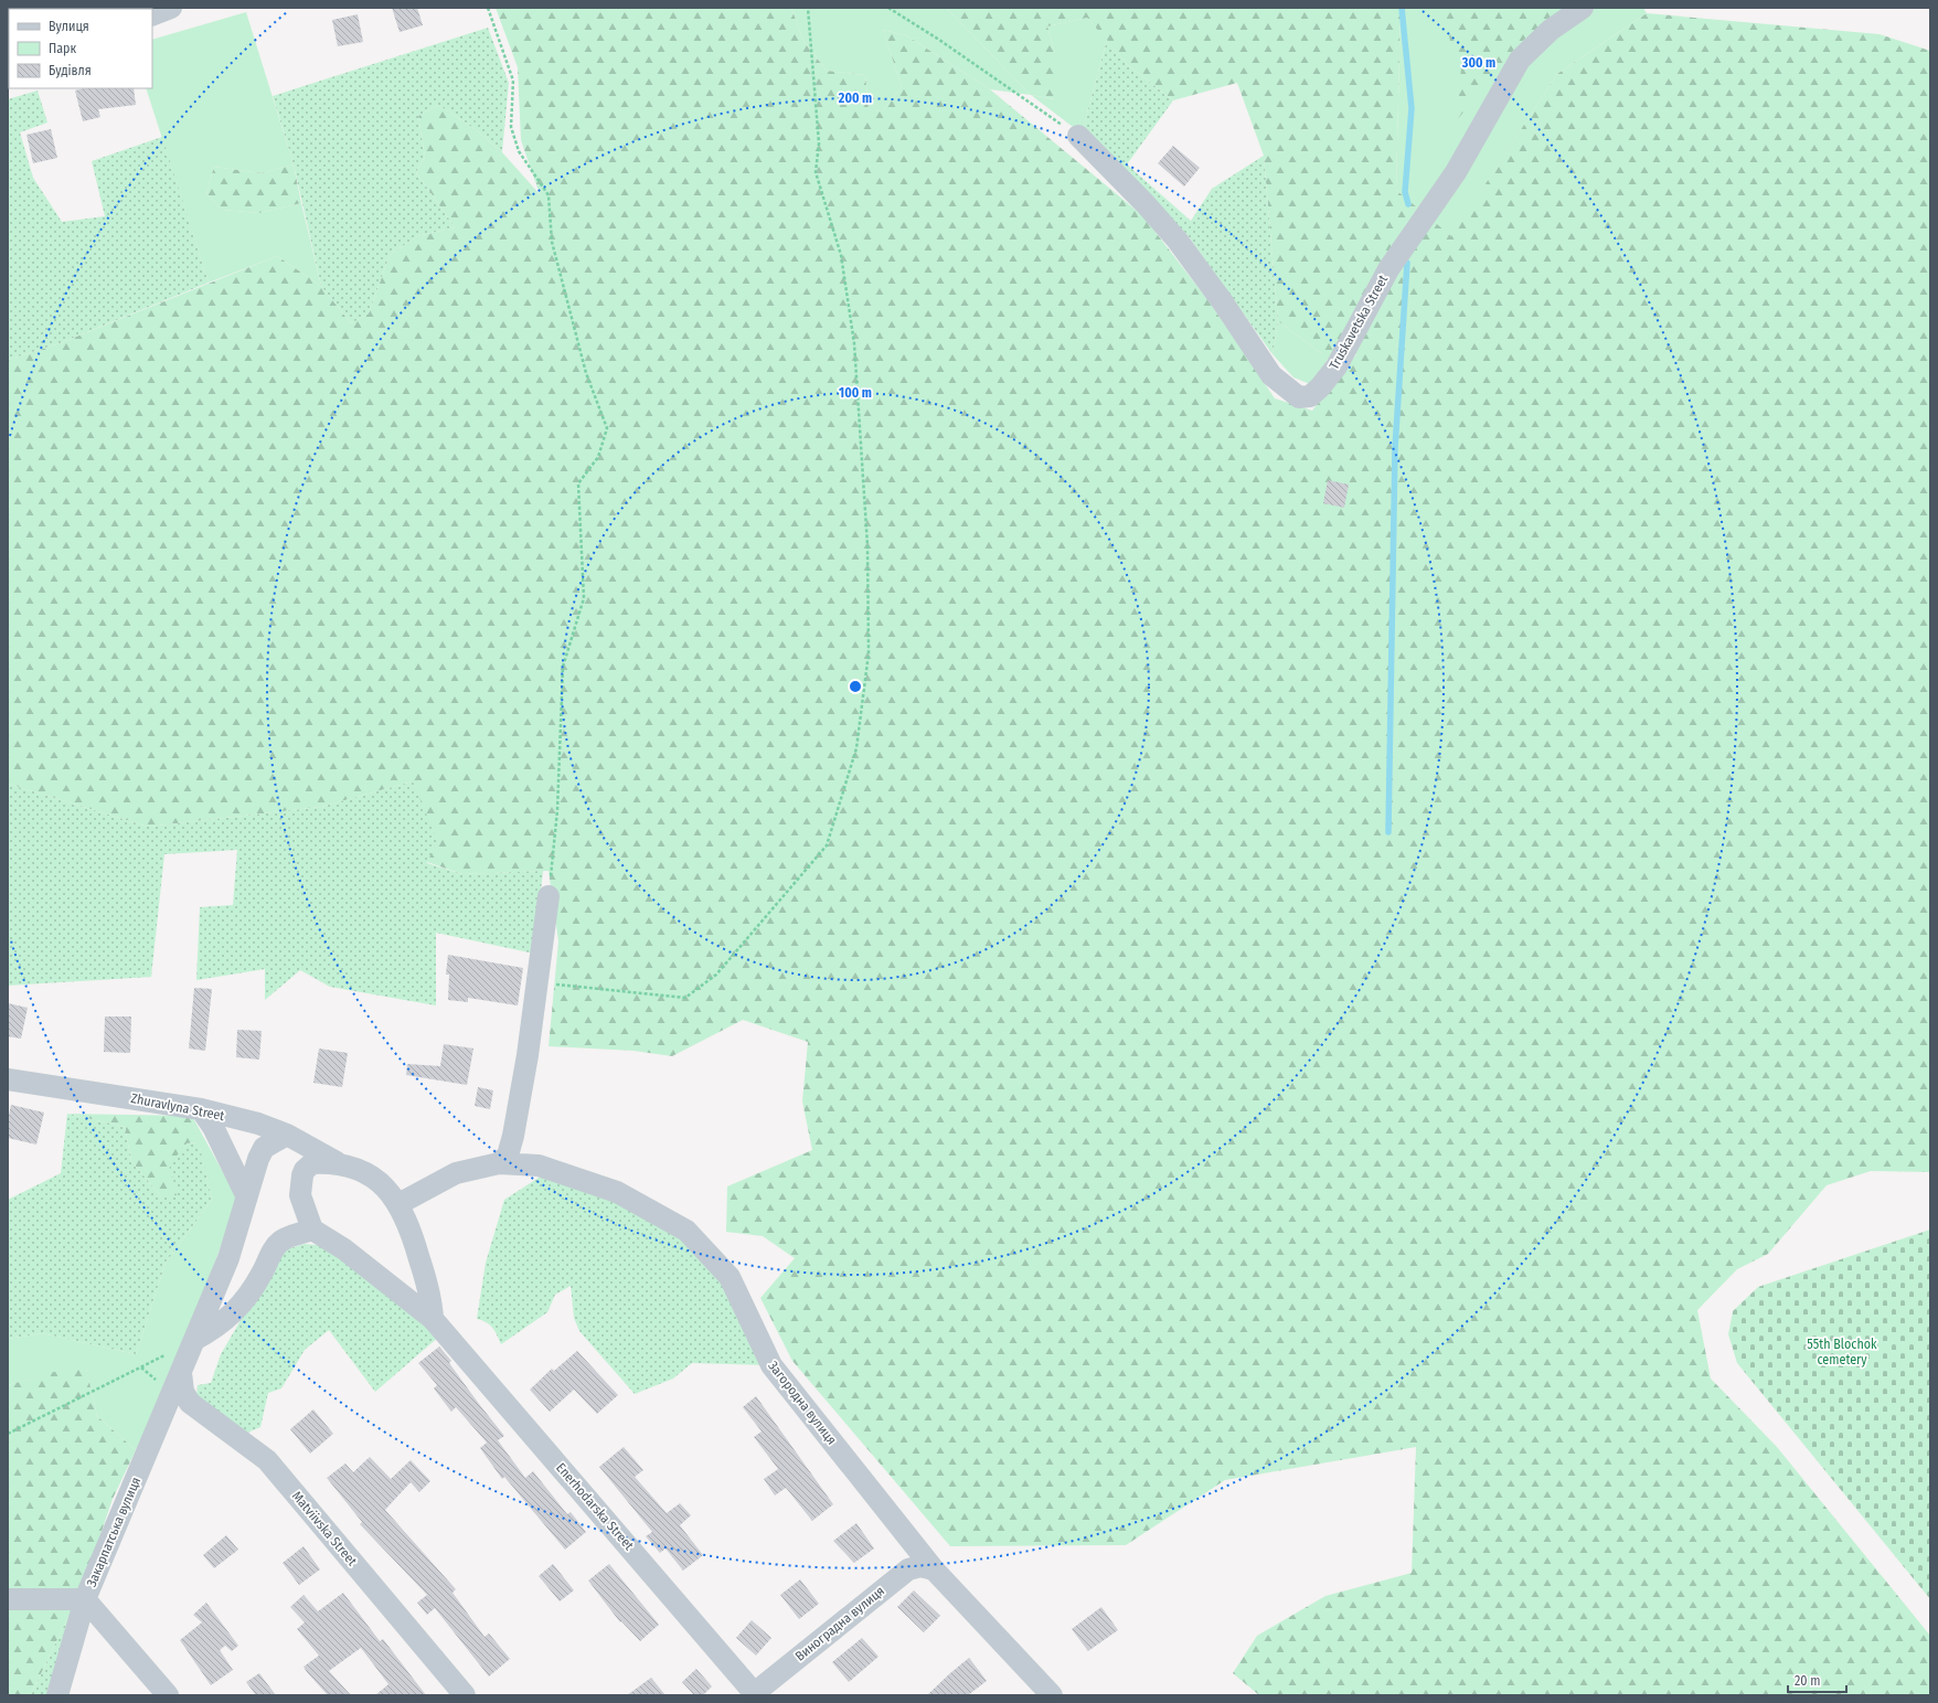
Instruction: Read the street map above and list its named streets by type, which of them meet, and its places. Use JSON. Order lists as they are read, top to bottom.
{
  "streets": {
    "street": [
      "Truskavetska Street",
      "Zhuravlyna Street",
      "Загородна вулиця",
      "Enerhodarska Street",
      "Matviivska Street",
      "Закарпатська вулиця",
      "Виноградна вулиця"
    ]
  },
  "crossings": [
    ["Zhuravlyna Street", "Закарпатська вулиця"],
    ["Загородна вулиця", "Виноградна вулиця"],
    ["Enerhodarska Street", "Виноградна вулиця"],
    ["Matviivska Street", "Закарпатська вулиця"]
  ],
  "parks": ["55th Blochok cemetery"],
  "legend": ["Вулиця", "Парк", "Будівля"],
  "scale_bar": "20 m",
  "rings": ["300 m", "200 m", "100 m"]
}
